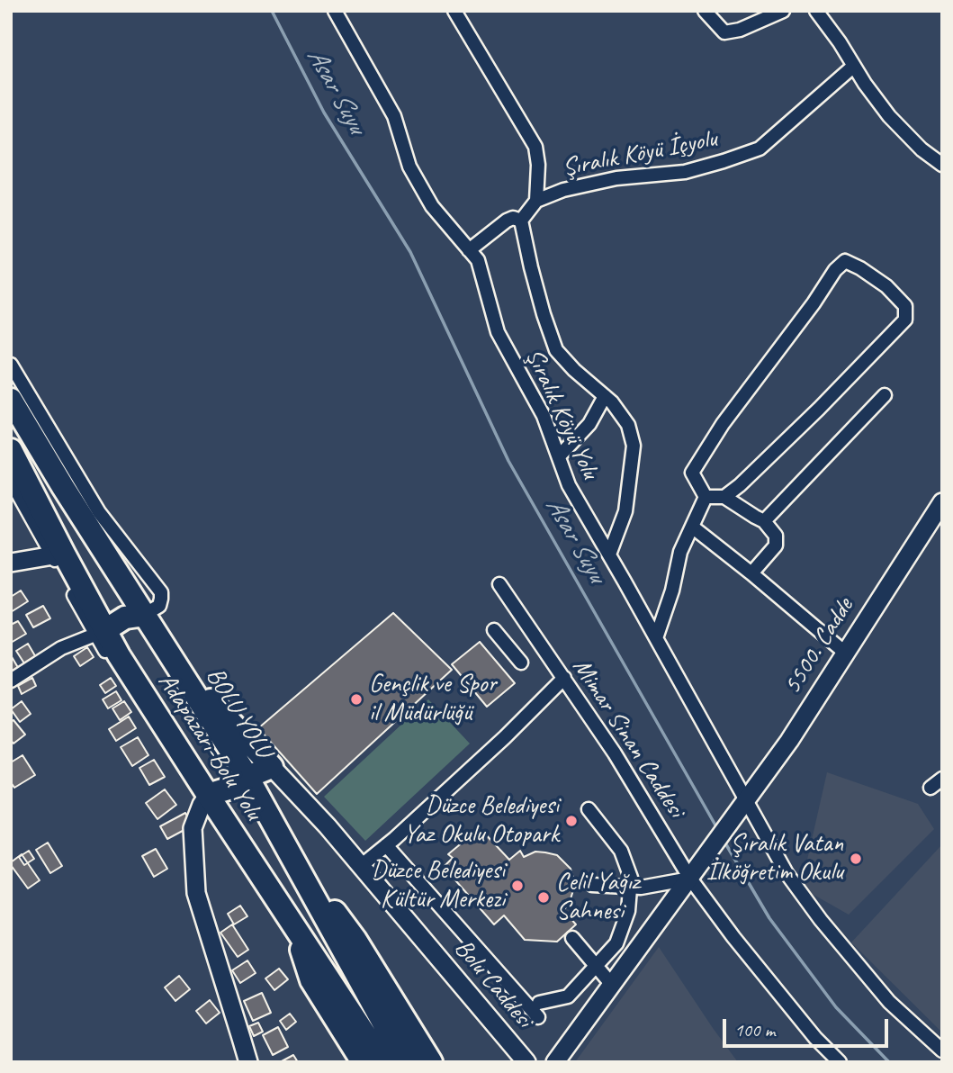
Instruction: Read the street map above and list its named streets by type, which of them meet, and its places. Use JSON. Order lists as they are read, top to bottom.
{
  "streets": {
    "highway": ["BOLU YOLU", "Adapazarı-Bolu Yolu"],
    "street": [
      "Şıralık Köyü İçyolu",
      "Şıralık Köyü Yolu",
      "5500. Cadde",
      "Mimar Sinan Caddesi",
      "Bolu Caddesi"
    ]
  },
  "crossings": [
    ["Şıralık Köyü Yolu", "5500. Cadde"],
    ["5500. Cadde", "Mimar Sinan Caddesi"]
  ],
  "water": ["Asar Suyu"],
  "places": [
    "Gençlik ve Spor il Müdürlüğü",
    "Düzce Belediyesi Yaz Okulu Otopark",
    "Şıralık Vatan İlköğretim Okulu",
    "Düzce Belediyesi Kültür Merkezi",
    "Celil Yağız Sahnesi"
  ],
  "scale_bar": "100 m"
}
